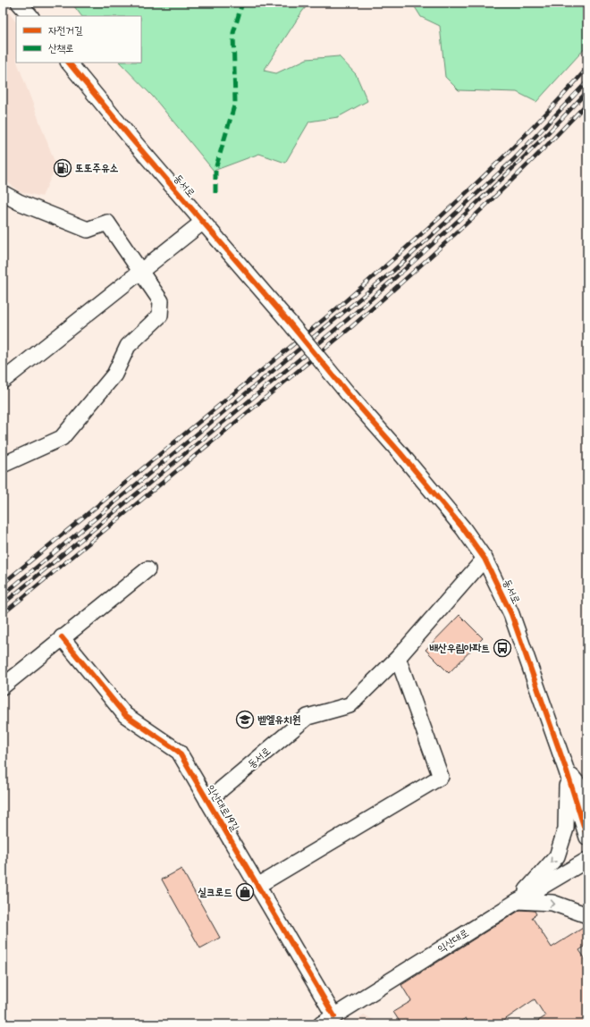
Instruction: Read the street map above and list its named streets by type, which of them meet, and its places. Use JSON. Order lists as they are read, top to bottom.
{
  "streets": {
    "street": ["동서로", "익산대로19길", "익산대로"]
  },
  "crossings": [
    ["동서로", "익산대로19길"],
    ["익산대로19길", "익산대로"]
  ],
  "places": {
    "fuel station": ["또또주유소"],
    "bus stop": ["배산우림아파트"],
    "school or university": ["벧엘유치원"],
    "shop": ["실크로드"]
  },
  "legend": ["자전거길", "산책로"]
}
